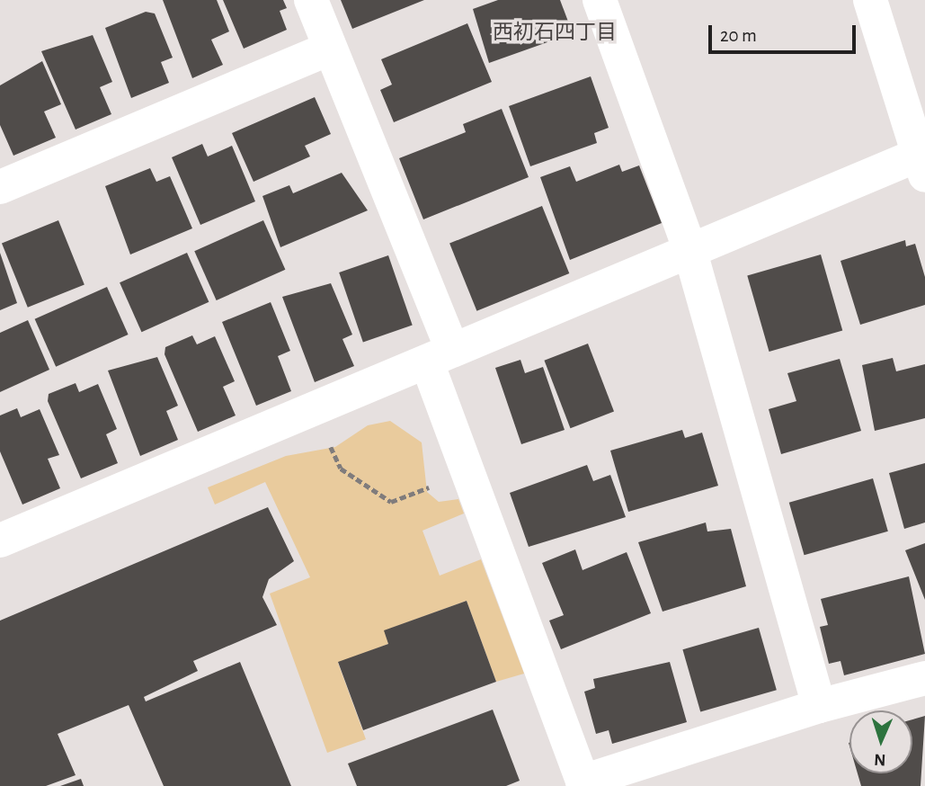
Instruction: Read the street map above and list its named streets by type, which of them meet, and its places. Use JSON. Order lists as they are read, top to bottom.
{
  "districts": ["西初石四丁目"],
  "scale_bar": "20 m",
  "north": "bottom"
}
